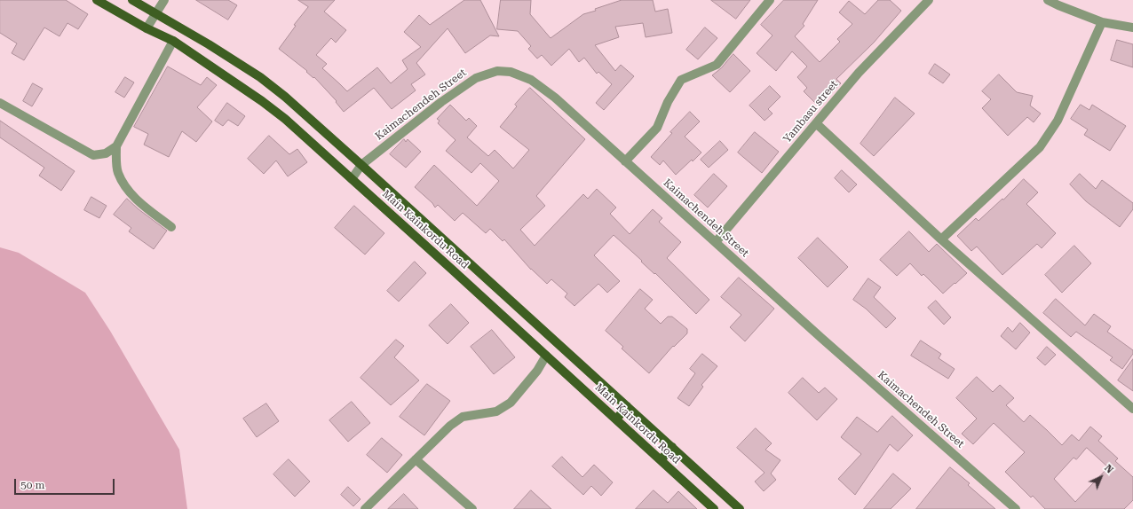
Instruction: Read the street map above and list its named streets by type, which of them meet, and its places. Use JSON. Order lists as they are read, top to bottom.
{
  "streets": {
    "main road": ["Main Kainkordu Road"],
    "street": ["Kaimachendeh Street", "Yambasu street"]
  },
  "crossings": [
    ["Kaimachendeh Street", "Yambasu street"],
    ["Kaimachendeh Street", "Main Kainkordu Road"]
  ],
  "scale_bar": "50 m",
  "north": "top right"
}
